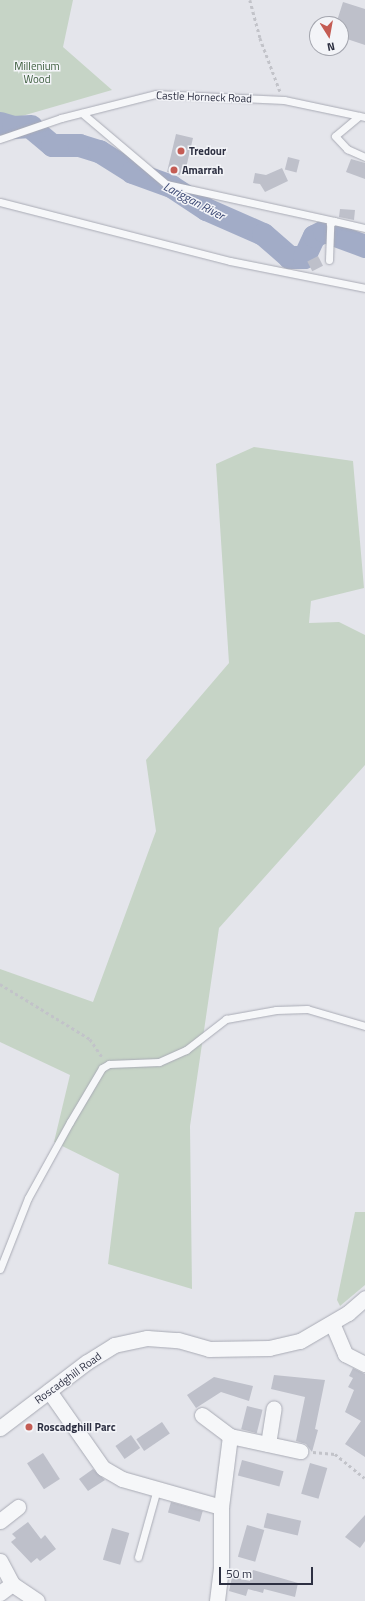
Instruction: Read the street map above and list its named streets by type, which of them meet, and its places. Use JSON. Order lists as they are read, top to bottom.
{
  "streets": {
    "street": ["Roscadghill Road"],
    "lane": ["Castle Horneck Road"]
  },
  "water": ["Lariggan River"],
  "parks": ["Millenium Wood"],
  "places": ["Tredour", "Amarrah", "Roscadghill Parc"],
  "scale_bar": "50 m",
  "north": "bottom"
}
